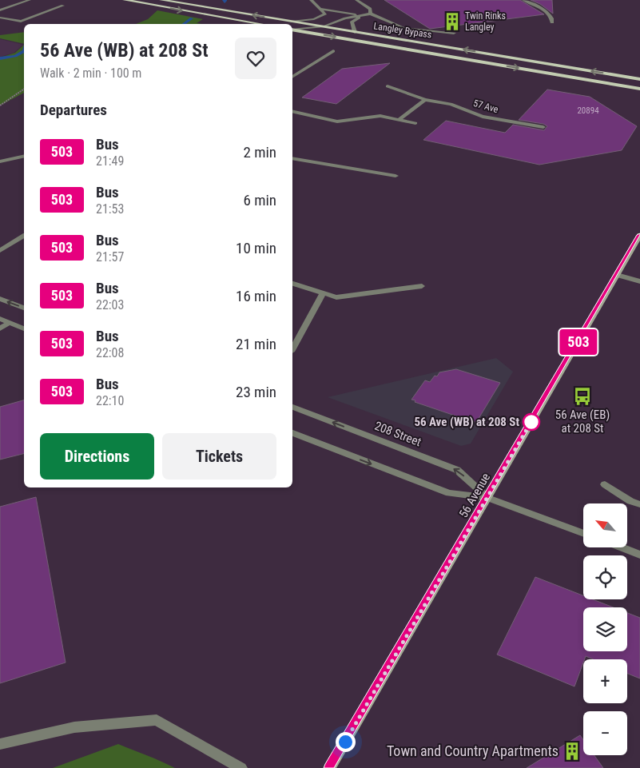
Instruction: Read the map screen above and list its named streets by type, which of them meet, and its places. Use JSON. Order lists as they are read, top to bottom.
{
  "streets": {
    "main road": ["Langley Bypass", "56 Avenue"],
    "street": ["57 Ave", "208 Street"]
  },
  "crossings": [
    ["208 Street", "56 Avenue"]
  ],
  "places": {
    "building": ["Twin Rinks Langley", "Town and Country Apartments"],
    "bus stop": ["56 Ave (EB) at 208 St"],
    "other": ["56 Ave (WB) at 208 St"]
  },
  "lines": ["bus line 503"],
  "house_numbers": ["20894"],
  "north": "top left",
  "page": {
    "on_map": "503",
    "heading": [
      ["56 Ave (WB) at 208 St", "Walk · 2 min · 100 m"],
      "Departures"
    ],
    "list": [
      {
        "mark": "503",
        "name": "Bus",
        "note": "21:49",
        "value": "2 min"
      },
      {
        "mark": "503",
        "name": "Bus",
        "note": "21:53",
        "value": "6 min"
      },
      {
        "mark": "503",
        "name": "Bus",
        "note": "21:57",
        "value": "10 min"
      },
      {
        "mark": "503",
        "name": "Bus",
        "note": "22:03",
        "value": "16 min"
      },
      {
        "mark": "503",
        "name": "Bus",
        "note": "22:08",
        "value": "21 min"
      },
      {
        "mark": "503",
        "name": "Bus",
        "note": "22:10",
        "value": "23 min"
      }
    ],
    "buttons": ["Directions", "Tickets"],
    "map_buttons": ["+", "−"]
  }
}
